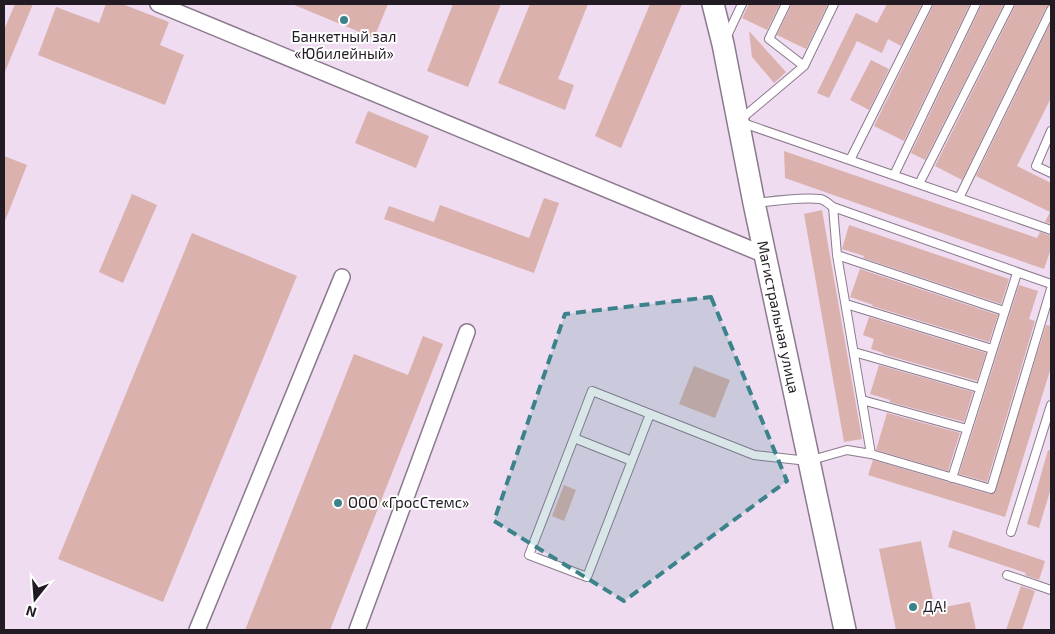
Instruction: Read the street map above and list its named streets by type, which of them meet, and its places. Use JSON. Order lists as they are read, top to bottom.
{
  "streets": {
    "main road": ["Магистральная улица"]
  },
  "places": ["Банкетный зал «Юбилейный»", "ООО «ГросСтемс»", "ДА!"],
  "north": "bottom"
}
